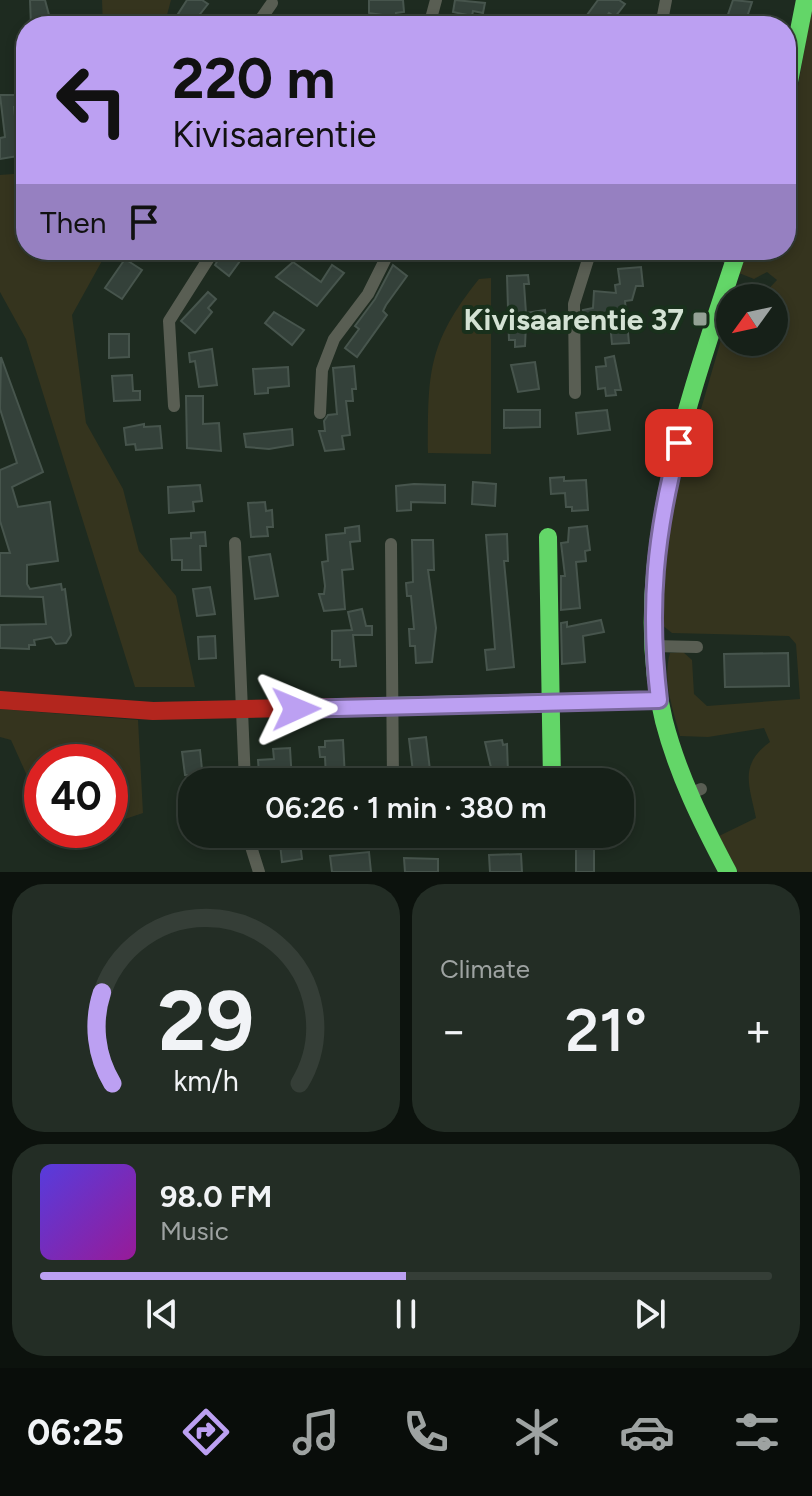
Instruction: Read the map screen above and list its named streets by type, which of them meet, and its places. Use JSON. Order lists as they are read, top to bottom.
{
  "places": {
    "transit": ["Kivisaarentie 37"]
  },
  "north": "bottom left",
  "page": {
    "turn": ["220 m", "Kivisaarentie"],
    "then": "Then",
    "limit": "40",
    "trip": "06:26 · 1 min · 380 m",
    "tile": "Climate",
    "heat": ["−", "21°", "+"],
    "song": ["98.0 FM", "Music"],
    "tabs": "06:25",
    "gauge": ["29", "km/h"]
  }
}
